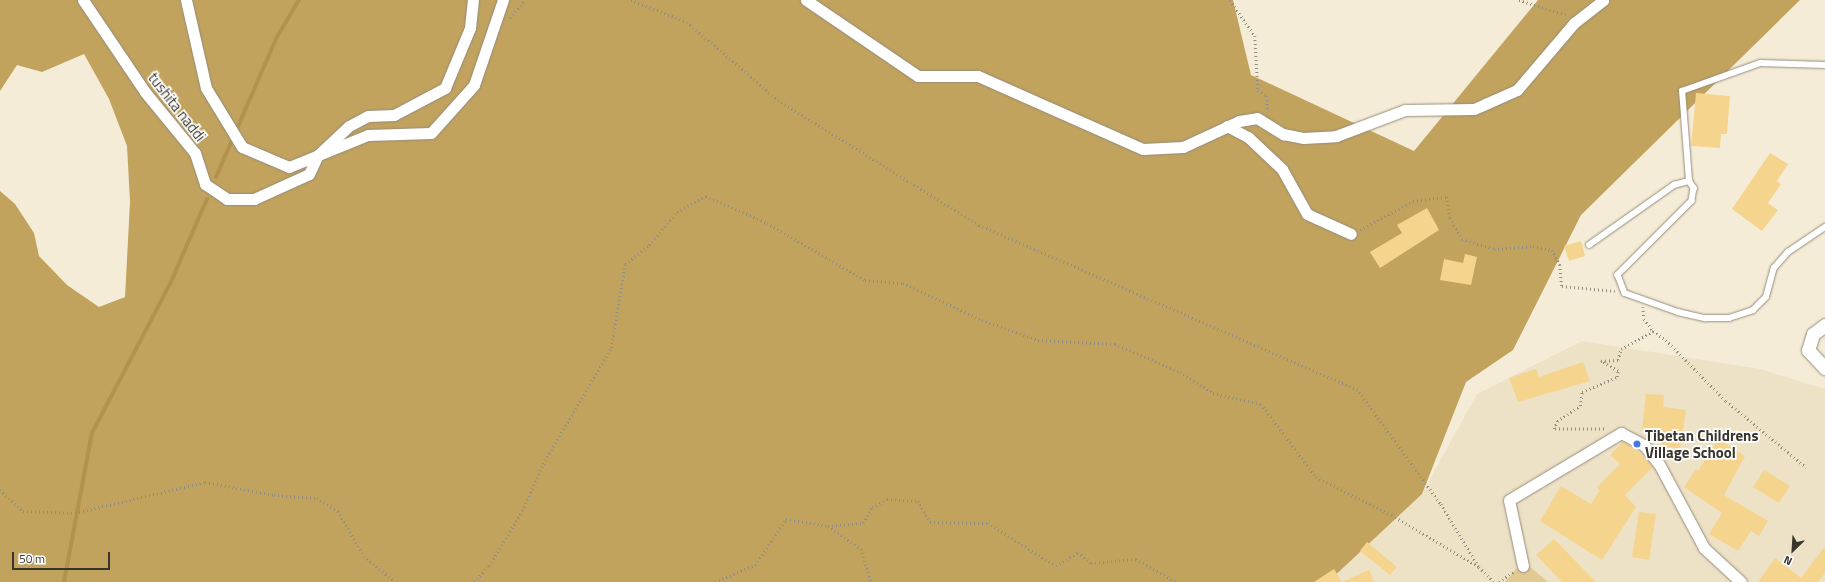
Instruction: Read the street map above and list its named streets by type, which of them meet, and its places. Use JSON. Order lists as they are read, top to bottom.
{
  "streets": {
    "street": ["tushita naddi"]
  },
  "places": ["Tibetan Childrens Village School"],
  "scale_bar": "50 m",
  "north": "bottom left"
}
